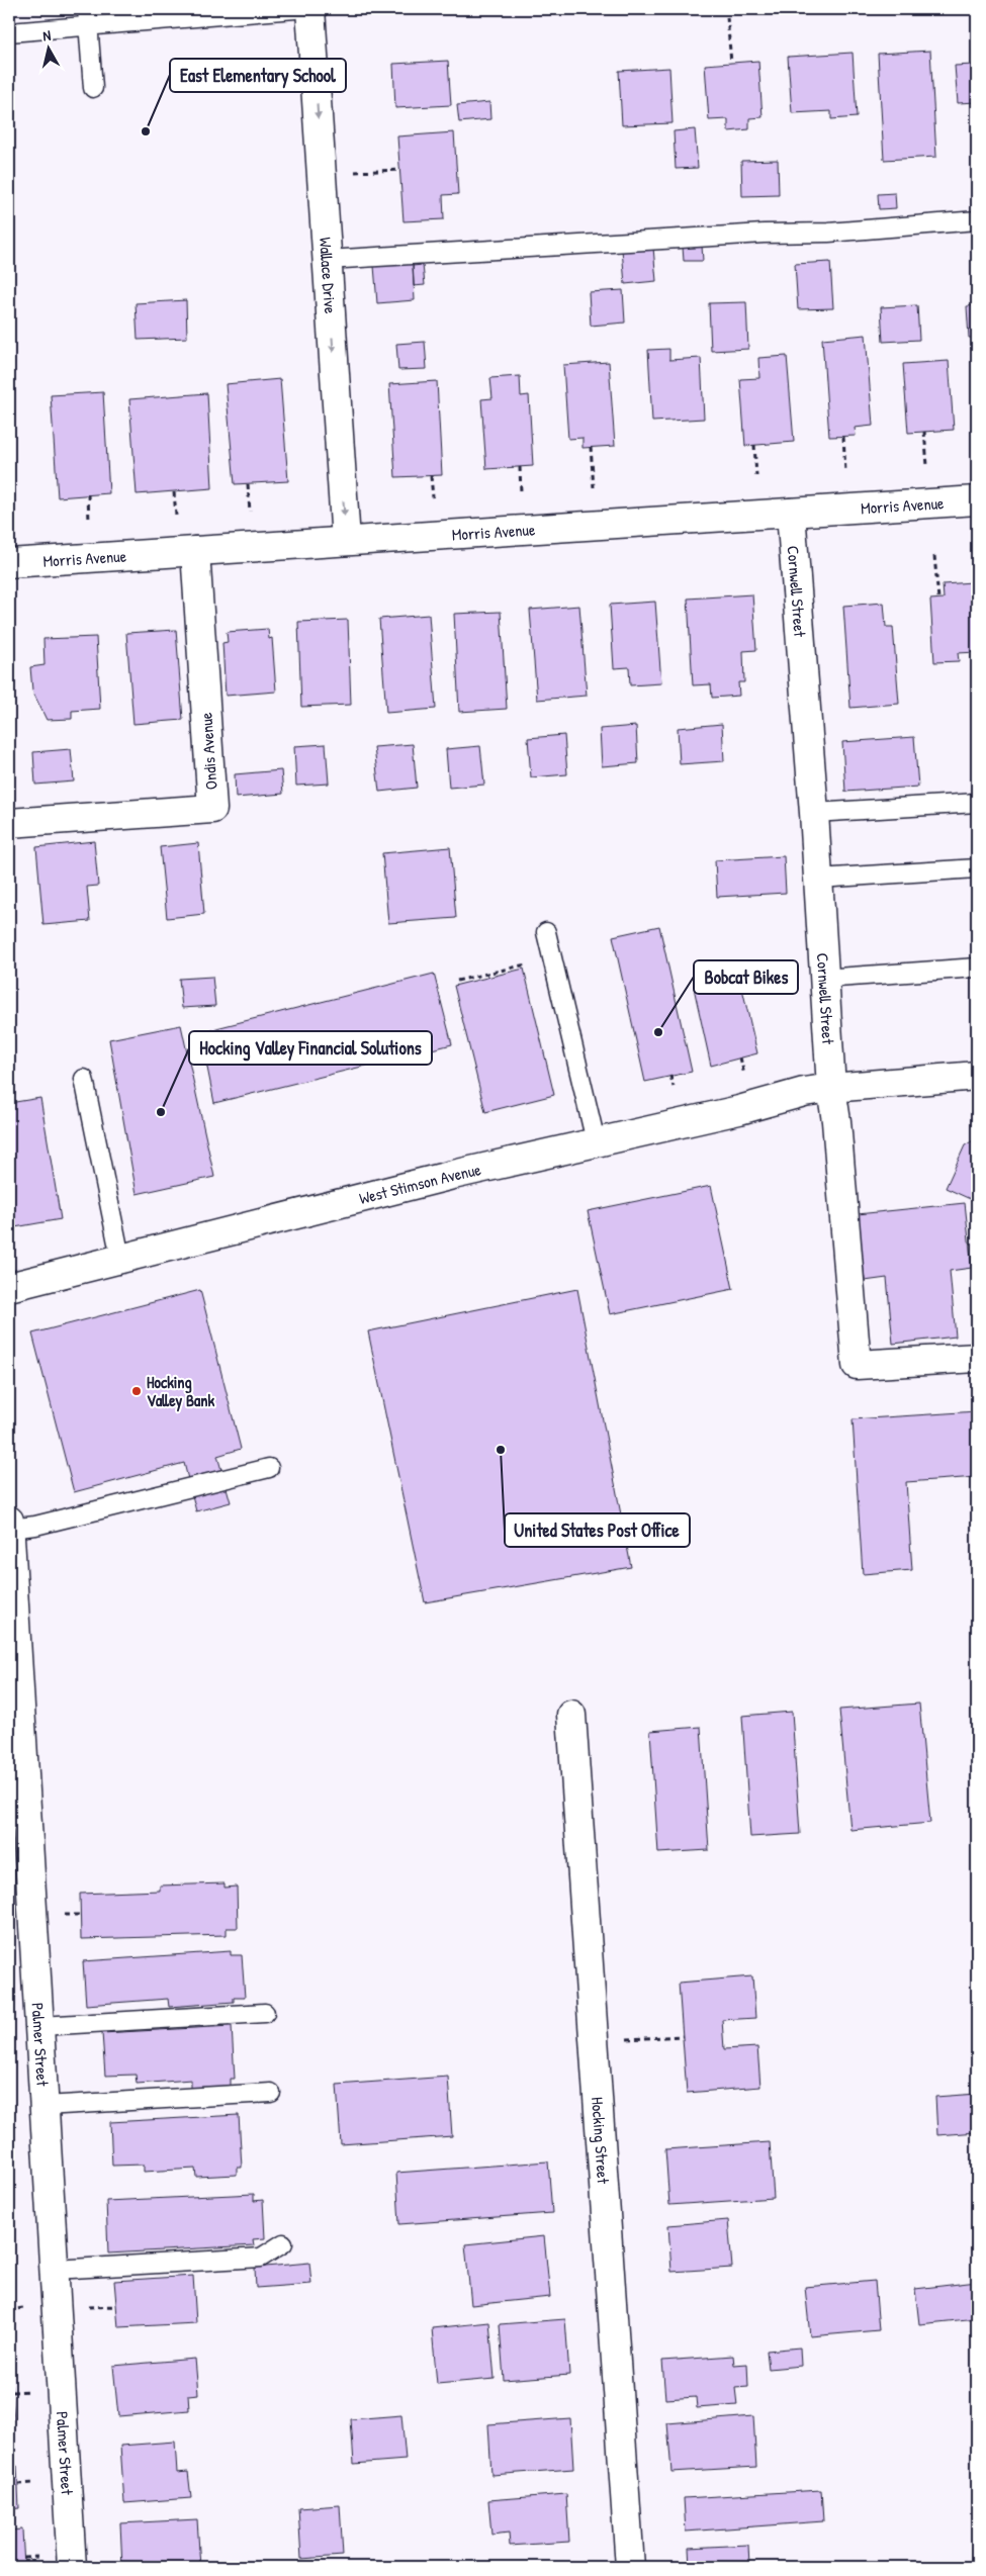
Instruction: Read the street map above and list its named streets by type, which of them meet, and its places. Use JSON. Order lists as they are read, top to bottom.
{
  "streets": {
    "street": [
      "Wallace Drive",
      "Morris Avenue",
      "Cornwell Street",
      "Ondis Avenue",
      "West Stimson Avenue",
      "Palmer Street",
      "Hocking Street"
    ]
  },
  "crossings": [
    ["Wallace Drive", "Morris Avenue"],
    ["Morris Avenue", "Cornwell Street"],
    ["Morris Avenue", "Ondis Avenue"],
    ["Cornwell Street", "West Stimson Avenue"]
  ],
  "one_way": ["Wallace Drive"],
  "places": [
    "East Elementary School",
    "Bobcat Bikes",
    "Hocking Valley Financial Solutions",
    "Hocking Valley Bank",
    "United States Post Office"
  ],
  "north": "top"
}
